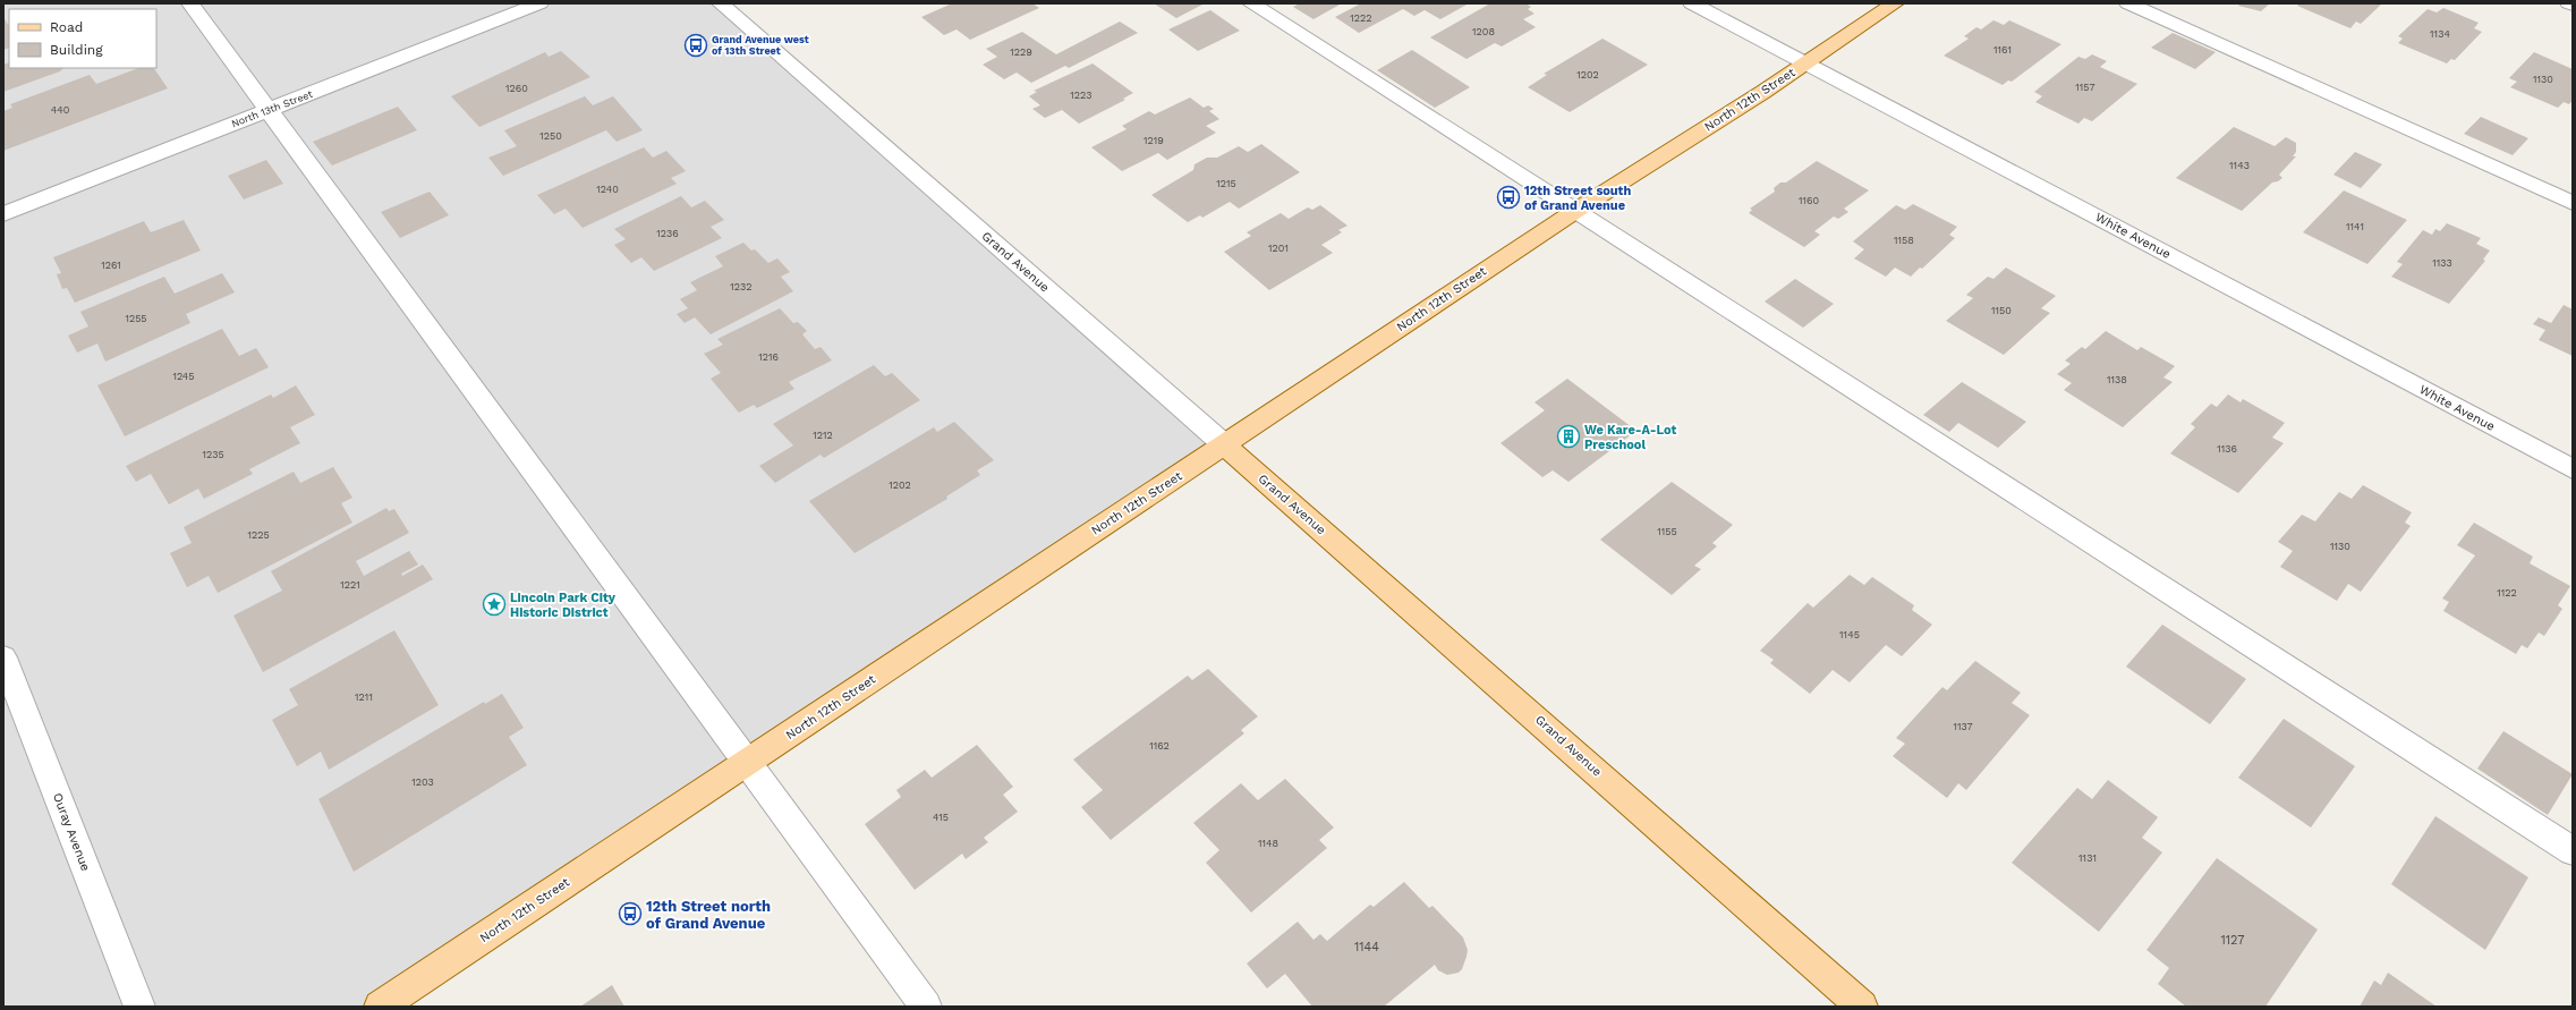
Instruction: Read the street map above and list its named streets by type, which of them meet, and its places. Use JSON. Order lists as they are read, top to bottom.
{
  "streets": {
    "main road": ["North 12th Street", "Grand Avenue"],
    "street": ["North 13th Street", "White Avenue", "Ouray Avenue"]
  },
  "crossings": [
    ["North 12th Street", "White Avenue"],
    ["North 12th Street", "Grand Avenue"]
  ],
  "places": {
    "bus stop": ["Grand Avenue west of 13th Street", "12th Street south of Grand Avenue", "12th Street north of Grand Avenue"],
    "building": ["We Kare-A-Lot Preschool"],
    "place": ["Lincoln Park City Historic District"]
  },
  "house_numbers": [
    "1222",
    "1208",
    "1134",
    "1161",
    "1229",
    "1202",
    "1130",
    "1157",
    "1260",
    "1223",
    "440",
    "1250",
    "1219",
    "1143",
    "1215",
    "1240",
    "1160",
    "1141",
    "1236",
    "1158",
    "1201",
    "1133",
    "1261",
    "1232",
    "1150",
    "1255",
    "1216",
    "1245",
    "1138",
    "1212",
    "1136",
    "1235",
    "1202",
    "1155",
    "1225",
    "1130",
    "1221",
    "1122",
    "1145",
    "1211",
    "1137",
    "1162",
    "1203",
    "415",
    "1148",
    "1131",
    "1127",
    "1144"
  ],
  "legend": ["Road", "Building"]
}
